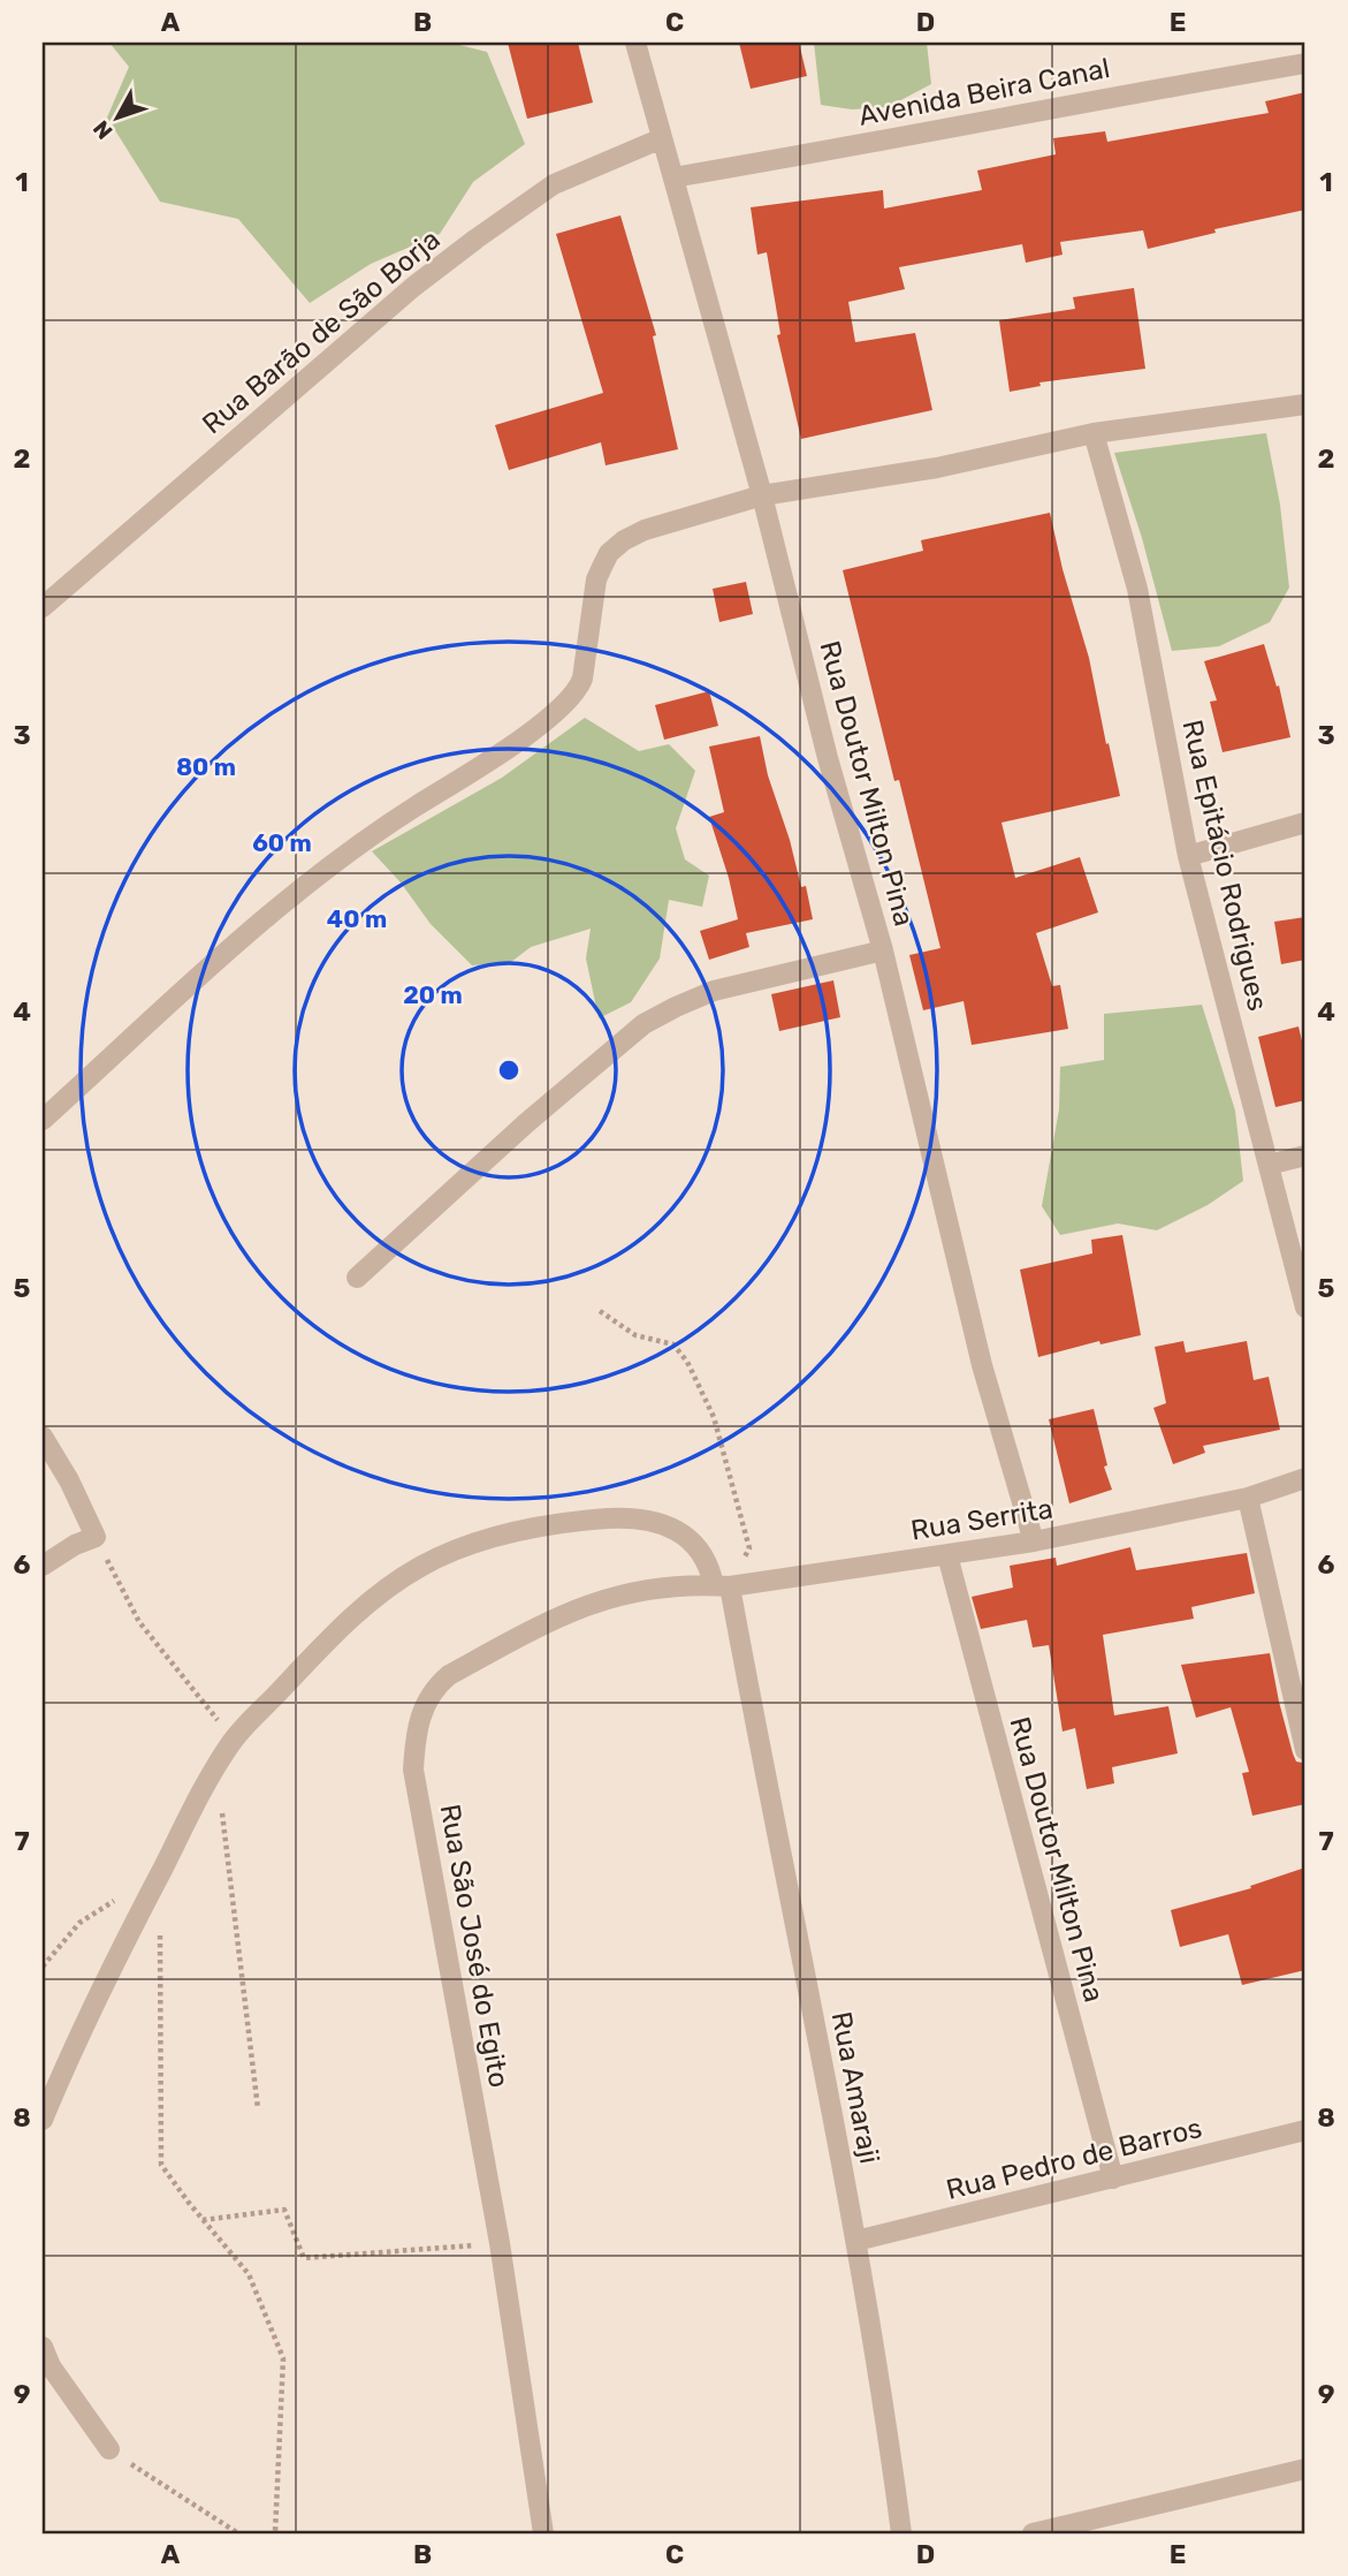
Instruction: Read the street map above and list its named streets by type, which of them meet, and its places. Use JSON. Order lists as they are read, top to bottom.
{
  "streets": {
    "street": [
      "Avenida Beira Canal",
      "Rua Barão de São Borja",
      "Rua Doutor Milton Pina",
      "Rua Epitácio Rodrigues",
      "Rua Serrita",
      "Rua São José do Egito",
      "Rua Amaraji",
      "Rua Pedro de Barros"
    ]
  },
  "crossings": [
    ["Avenida Beira Canal", "Rua Doutor Milton Pina"],
    ["Rua Barão de São Borja", "Rua Doutor Milton Pina"],
    ["Rua Doutor Milton Pina", "Rua Serrita"],
    ["Rua Doutor Milton Pina", "Rua Pedro de Barros"],
    ["Rua Serrita", "Rua São José do Egito"],
    ["Rua Serrita", "Rua Amaraji"],
    ["Rua São José do Egito", "Rua Amaraji"],
    ["Rua Amaraji", "Rua Pedro de Barros"]
  ],
  "north": "bottom left",
  "grid": {
    "columns": [
      "A",
      "B",
      "C",
      "D",
      "E"
    ],
    "rows": [
      "1",
      "2",
      "3",
      "4",
      "5",
      "6",
      "7",
      "8",
      "9"
    ]
  },
  "rings": [
    "80 m",
    "60 m",
    "40 m",
    "20 m"
  ]
}
